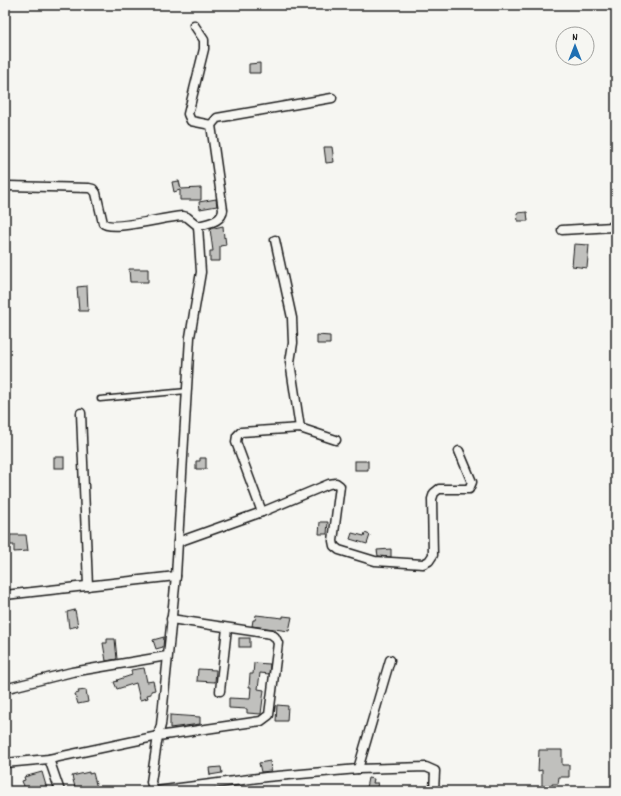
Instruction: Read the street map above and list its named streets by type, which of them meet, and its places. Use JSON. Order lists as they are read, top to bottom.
{
  "north": "top"
}
